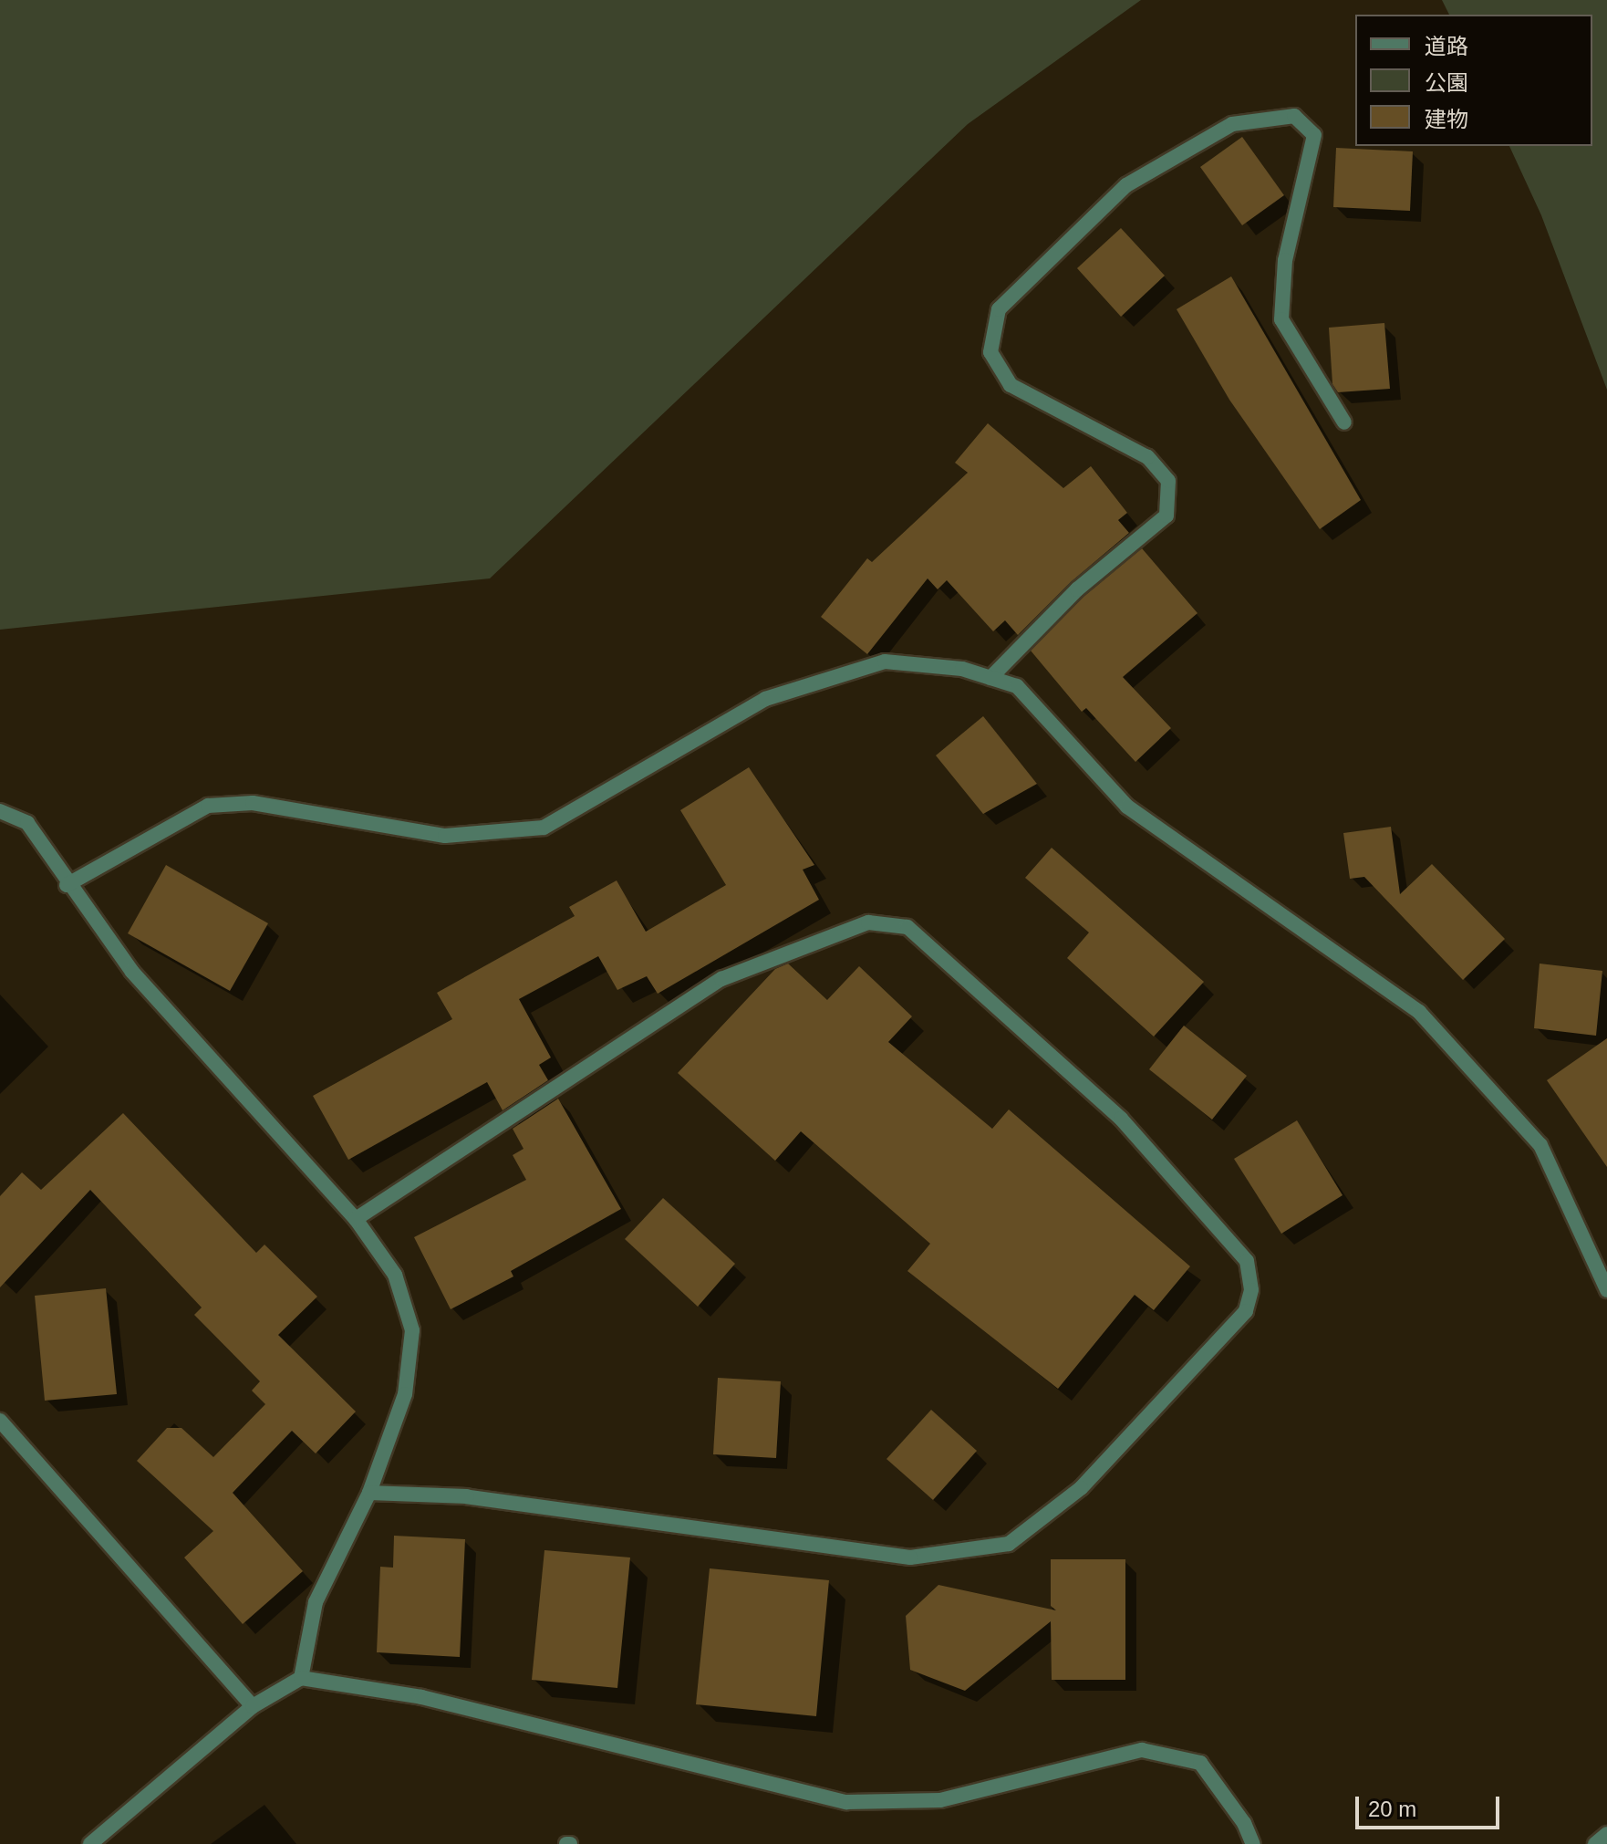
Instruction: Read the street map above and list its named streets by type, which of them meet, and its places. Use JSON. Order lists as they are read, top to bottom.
{
  "legend": ["道路", "公園", "建物"],
  "scale_bar": "20 m"
}
